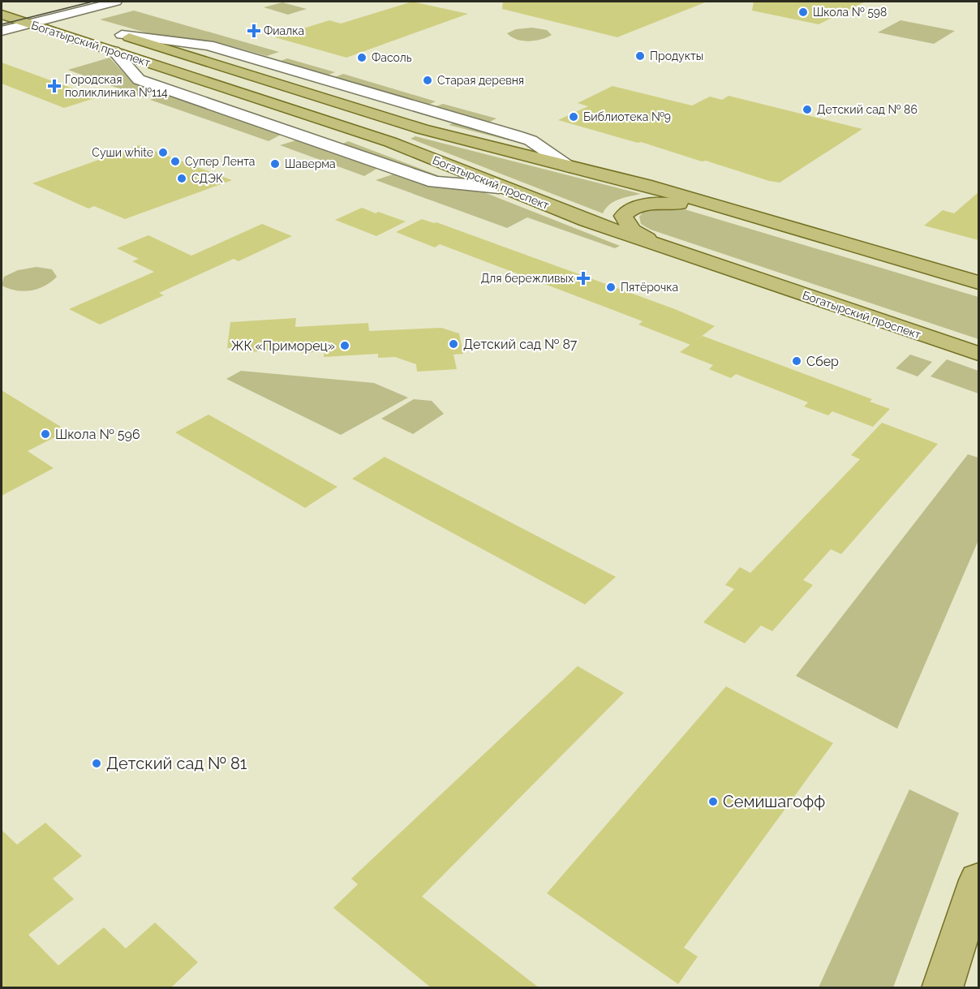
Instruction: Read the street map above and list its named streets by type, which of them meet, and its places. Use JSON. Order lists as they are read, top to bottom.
{
  "streets": {
    "main road": ["Богатырский проспект"]
  },
  "places": {
    "other": [
      "Школа № 598",
      "Продукты",
      "Фасоль",
      "Старая деревня",
      "Детский сад № 86",
      "Библиотека №9",
      "Суши white",
      "Супер Лента",
      "Шаверма",
      "СДЭК",
      "Пятёрочка",
      "Детский сад № 87",
      "ЖК «Приморец»",
      "Сбер",
      "Школа № 596",
      "Детский сад № 81",
      "Семишагофф"
    ],
    "health": ["Фиалка", "Городская поликлиника №114", "Для бережливых"]
  }
}
